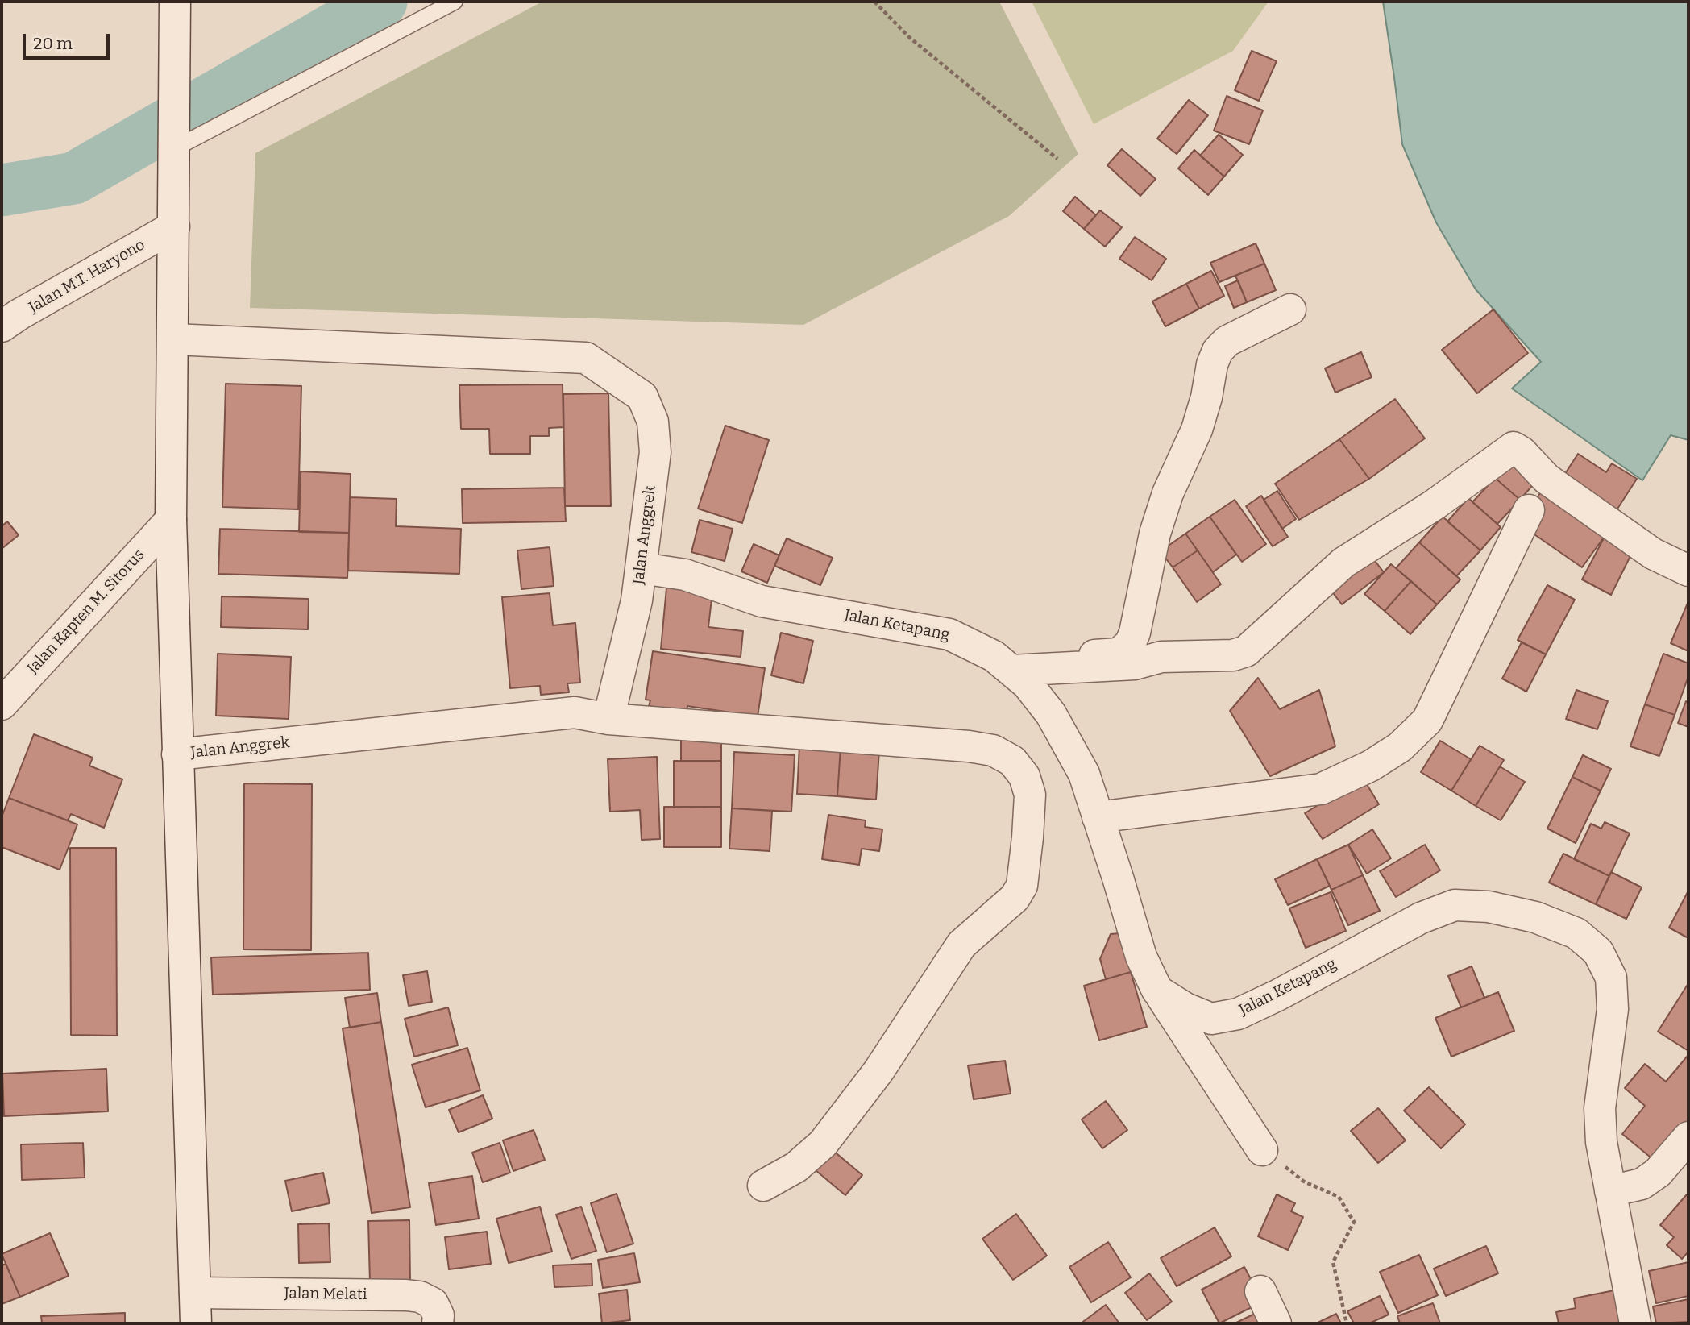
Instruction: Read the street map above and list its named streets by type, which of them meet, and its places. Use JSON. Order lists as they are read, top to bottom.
{
  "streets": {
    "street": [
      "Jalan M.T. Haryono",
      "Jalan Anggrek",
      "Jalan Kapten M. Sitorus",
      "Jalan Ketapang",
      "Jalan Melati"
    ]
  },
  "crossings": [
    ["Jalan Anggrek", "Jalan Ketapang"]
  ],
  "scale_bar": "20 m"
}
